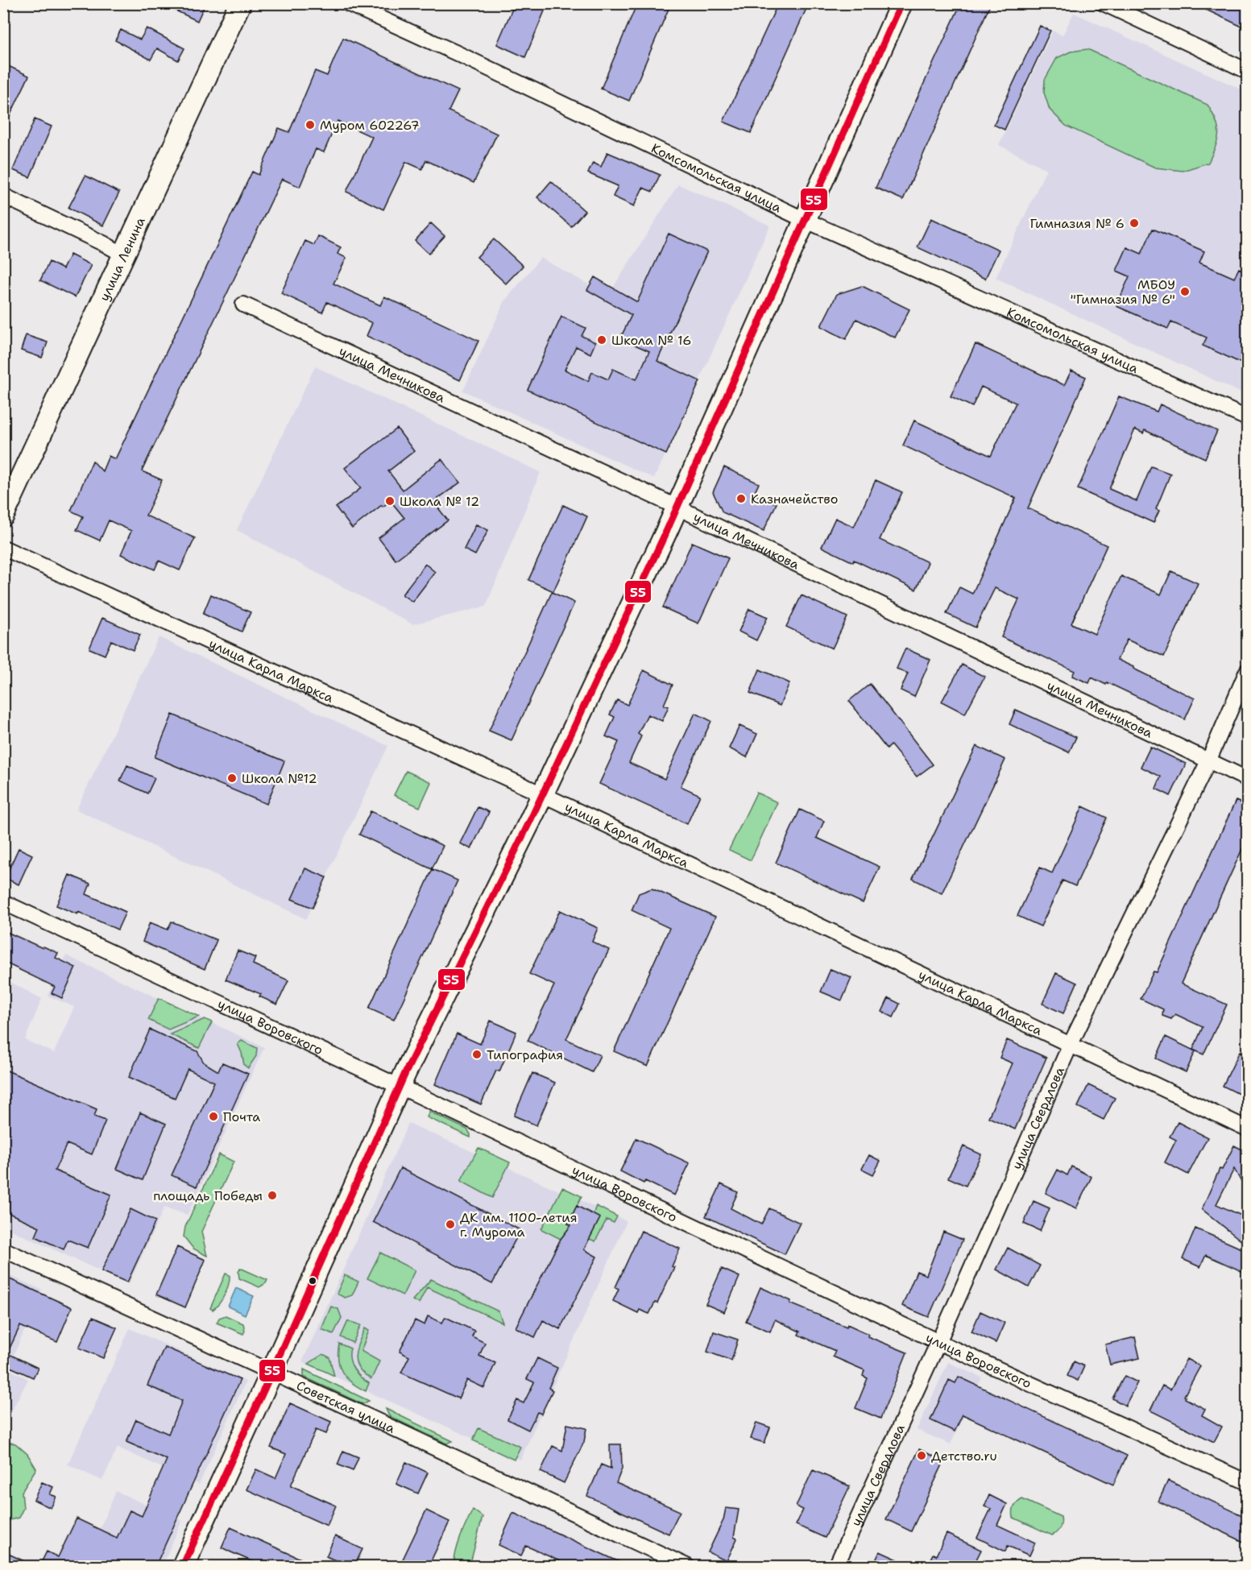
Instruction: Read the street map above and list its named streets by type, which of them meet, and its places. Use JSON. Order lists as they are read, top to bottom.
{
  "streets": {
    "street": [
      "Комсомольская улица",
      "улица Ленина",
      "улица Мечникова",
      "улица Карла Маркса",
      "улица Воровского",
      "улица Свердлова",
      "Советская улица"
    ]
  },
  "crossings": [
    ["улица Мечникова", "улица Свердлова"],
    ["улица Карла Маркса", "улица Свердлова"],
    ["улица Воровского", "улица Свердлова"]
  ],
  "places": [
    "Муром 602267",
    "Гимназия № 6",
    "МБОУ \"Гимназия № 6\"",
    "Школа № 16",
    "Казначейство",
    "Школа № 12",
    "Школа №12",
    "Типография",
    "Почта",
    "площадь Победы",
    "ДК им. 1100-летия г. Мурома",
    "Детство.ru"
  ],
  "lines": ["transit line 55"]
}
